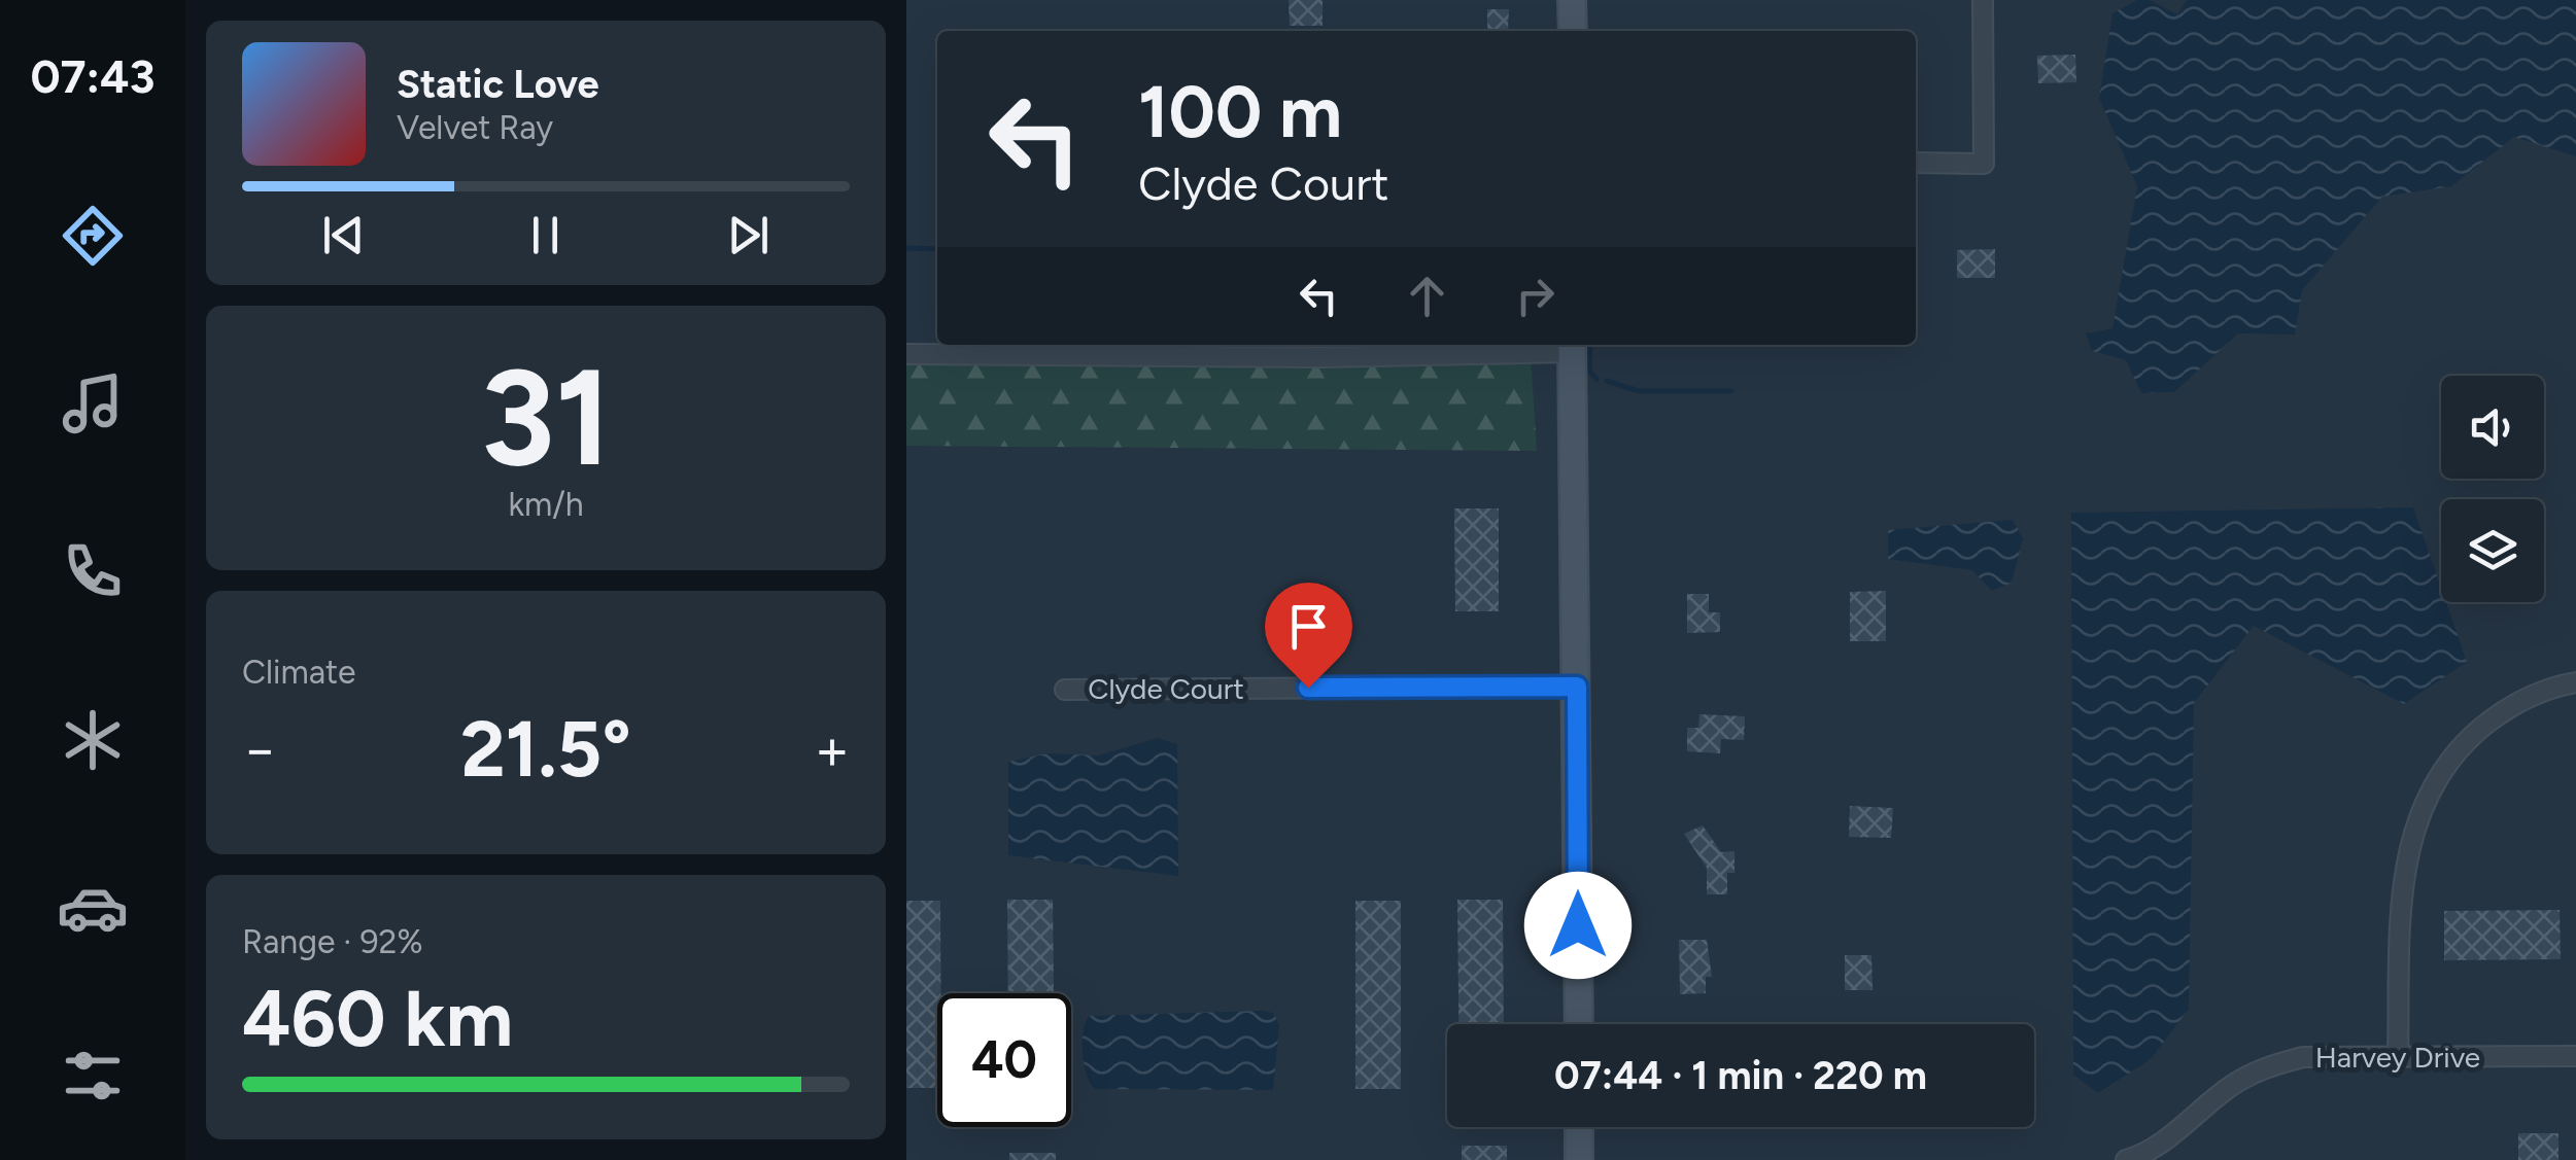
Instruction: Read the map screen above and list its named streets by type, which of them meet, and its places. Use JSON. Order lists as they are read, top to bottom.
{
  "streets": {
    "street": ["Clyde Court", "Harvey Drive"]
  },
  "page": {
    "tabs": "07:43",
    "turn": ["100 m", "Clyde Court"],
    "song": ["Static Love", "Velvet Ray"],
    "tile": [
      ["31", "km/h"],
      "Climate",
      ["Range · 92%", "460 km"]
    ],
    "heat": ["−", "21.5°", "+"],
    "limit": "40",
    "trip": "07:44 · 1 min · 220 m"
  }
}
